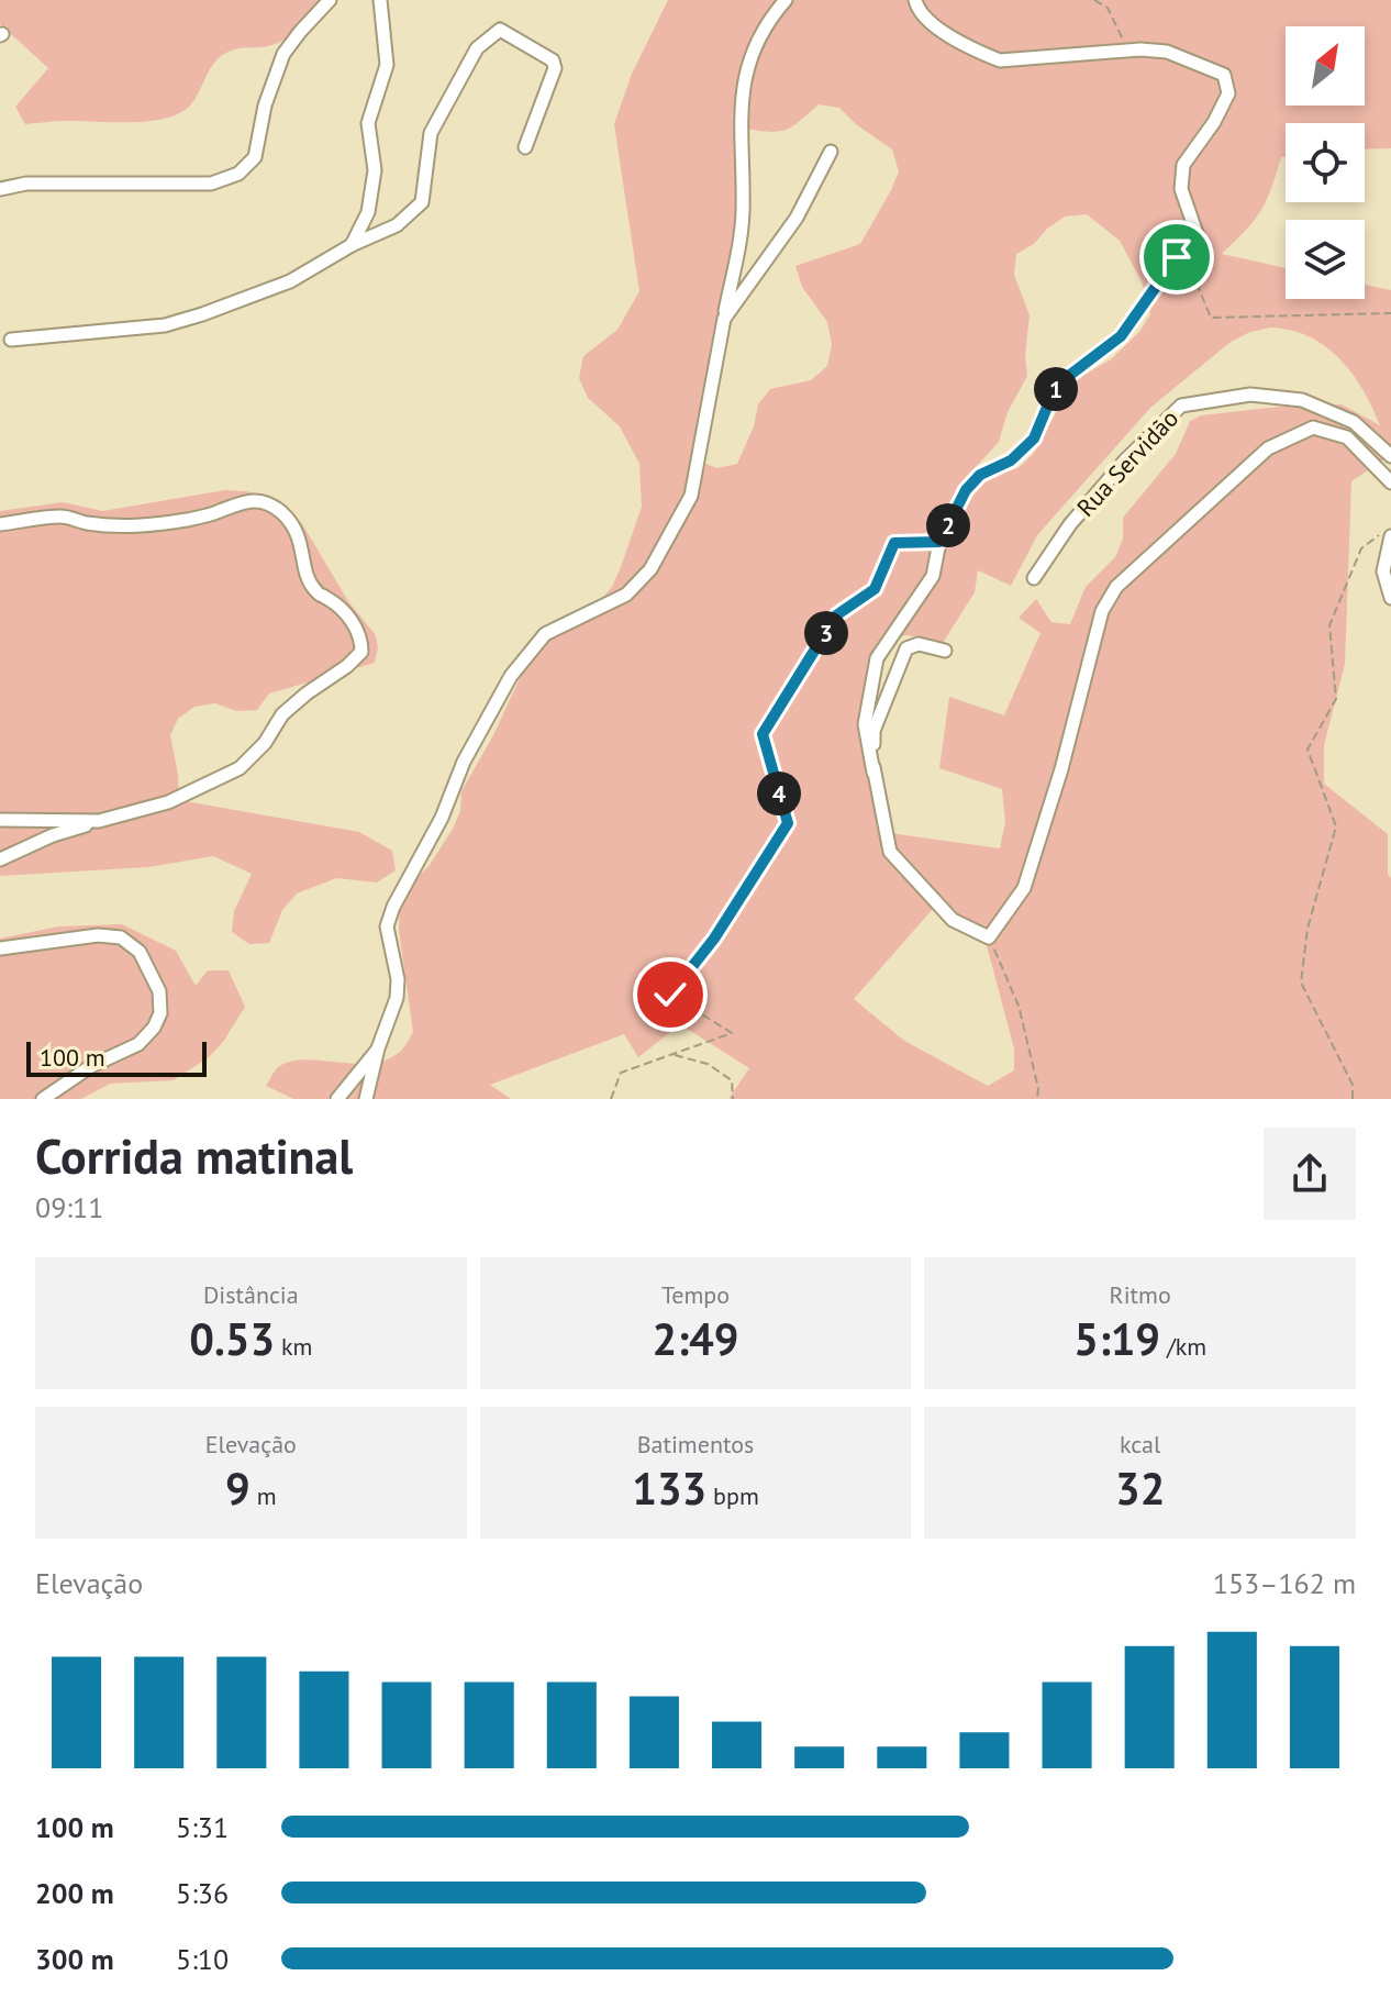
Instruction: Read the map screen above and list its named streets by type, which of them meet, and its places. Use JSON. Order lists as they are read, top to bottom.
{
  "streets": {
    "street": ["Rua Servidão"]
  },
  "scale_bar": "100 m",
  "north": "top right",
  "page": {
    "pins": [
      "1",
      "2",
      "3",
      "4"
    ],
    "scale": "100 m",
    "heading": ["Corrida matinal", "09:11"],
    "stats": [
      ["Distância", "0.53 km"],
      ["Tempo", "2:49"],
      ["Ritmo", "5:19 /km"],
      ["Elevação", "9 m"],
      ["Batimentos", "133 bpm"],
      ["kcal", "32"]
    ],
    "chart": ["Elevação", "153–162 m"],
    "list": [
      {
        "name": "100 m",
        "note": "5:31"
      },
      {
        "name": "200 m",
        "note": "5:36"
      },
      {
        "name": "300 m",
        "note": "5:10"
      }
    ]
  }
}
